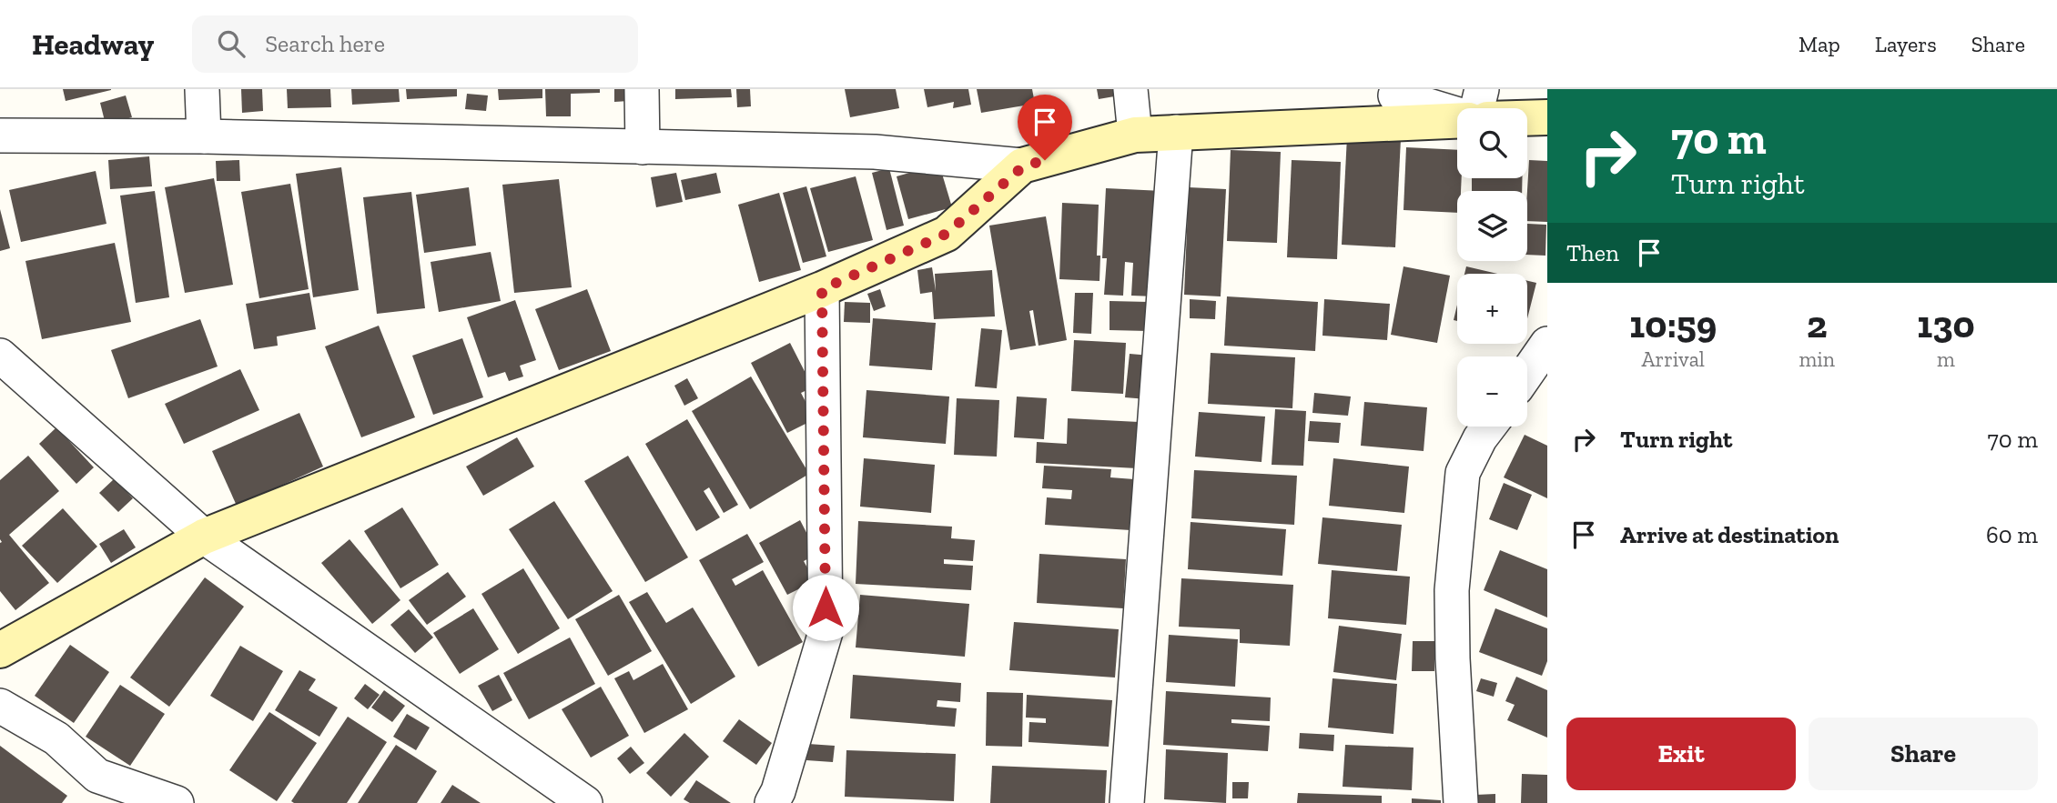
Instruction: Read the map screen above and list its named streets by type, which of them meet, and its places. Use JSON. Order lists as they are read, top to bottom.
{
  "page": {
    "header": "Headway",
    "search": "Search here",
    "nav": ["Map", "Layers", "Share"],
    "turn": ["70 m", "Turn right"],
    "map_buttons": ["+", "−"],
    "then": "Then",
    "eta": [
      "10:59",
      "Arrival",
      "2",
      "min",
      "130",
      "m"
    ],
    "list": [
      {
        "name": "Turn right",
        "value": "70 m"
      },
      {
        "name": "Arrive at destination",
        "value": "60 m"
      }
    ],
    "buttons": ["Exit", "Share"]
  }
}
